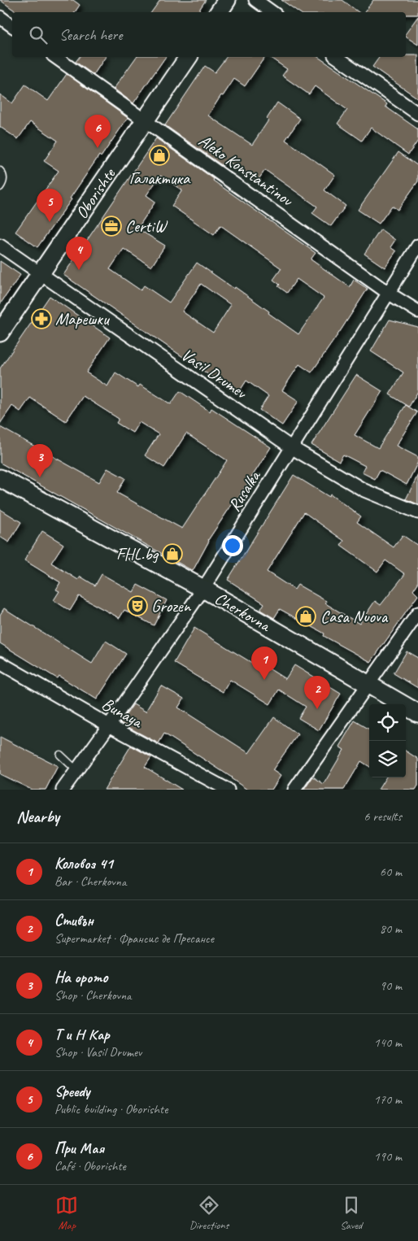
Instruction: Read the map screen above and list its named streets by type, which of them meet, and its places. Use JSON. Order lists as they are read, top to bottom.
{
  "streets": {
    "street": [
      "Aleko Konstantinov",
      "Oborishte",
      "Vasil Drumev",
      "Rusalka",
      "Cherkovna",
      "Bunaya"
    ]
  },
  "crossings": [
    ["Aleko Konstantinov", "Oborishte"],
    ["Aleko Konstantinov", "Rusalka"],
    ["Oborishte", "Vasil Drumev"],
    ["Vasil Drumev", "Rusalka"],
    ["Rusalka", "Cherkovna"],
    ["Rusalka", "Bunaya"]
  ],
  "places": {
    "shop": ["Галактика", "FHL.bg", "Casa Nuova"],
    "office": ["CertiW"],
    "pharmacy": ["Марешки"],
    "theatre": ["Grozen"]
  },
  "page": {
    "search": "Search here",
    "pins": [
      "6",
      "5",
      "4",
      "3",
      "1",
      "2"
    ],
    "heading": ["Nearby", "6 results"],
    "list": [
      {
        "mark": "1",
        "name": "Коловоз 41",
        "note": "Bar · Cherkovna",
        "value": "60 m"
      },
      {
        "mark": "2",
        "name": "Стивън",
        "note": "Supermarket · Франсис де Пресансе",
        "value": "80 m"
      },
      {
        "mark": "3",
        "name": "На орото",
        "note": "Shop · Cherkovna",
        "value": "90 m"
      },
      {
        "mark": "4",
        "name": "Т и Н Кар",
        "note": "Shop · Vasil Drumev",
        "value": "140 m"
      },
      {
        "mark": "5",
        "name": "Speedy",
        "note": "Public building · Oborishte",
        "value": "170 m"
      },
      {
        "mark": "6",
        "name": "При Мая",
        "note": "Café · Oborishte",
        "value": "190 m"
      }
    ],
    "nav": ["Map", "Directions", "Saved"]
  }
}
